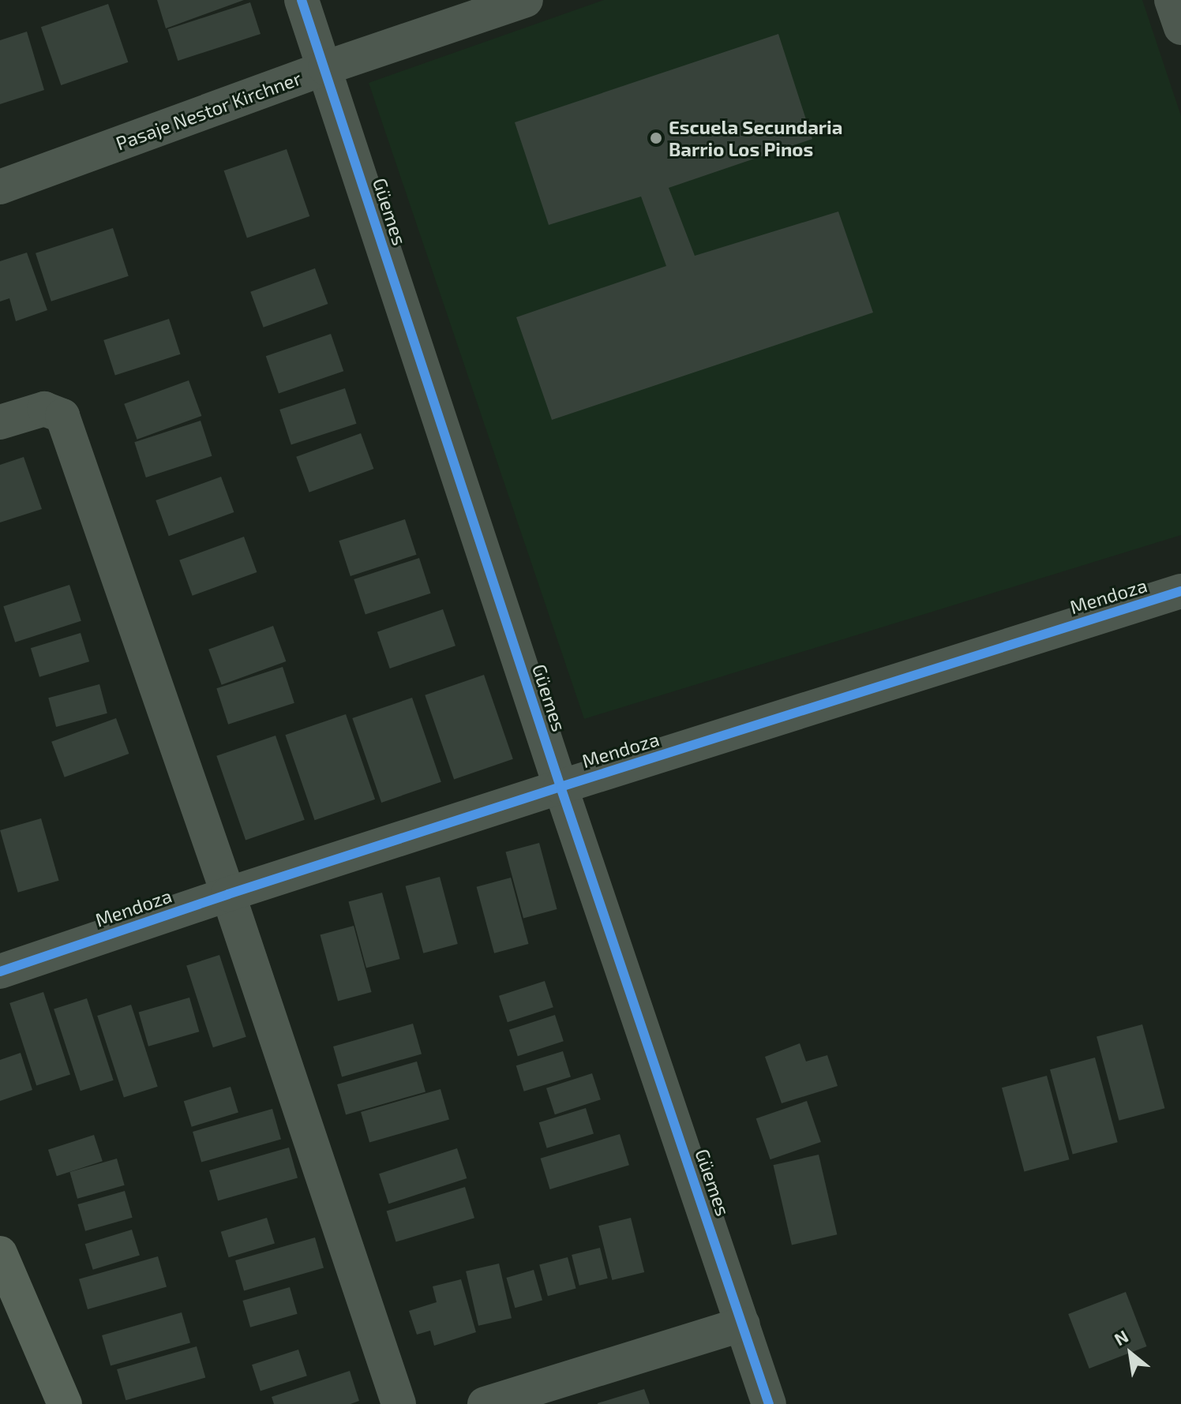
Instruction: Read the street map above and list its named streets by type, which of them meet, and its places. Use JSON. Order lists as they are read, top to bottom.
{
  "streets": {
    "street": ["Pasaje Nestor Kirchner", "Güemes", "Mendoza"]
  },
  "crossings": [
    ["Pasaje Nestor Kirchner", "Güemes"],
    ["Güemes", "Mendoza"]
  ],
  "places": ["Escuela Secundaria Barrio Los Pinos"],
  "north": "top left"
}
